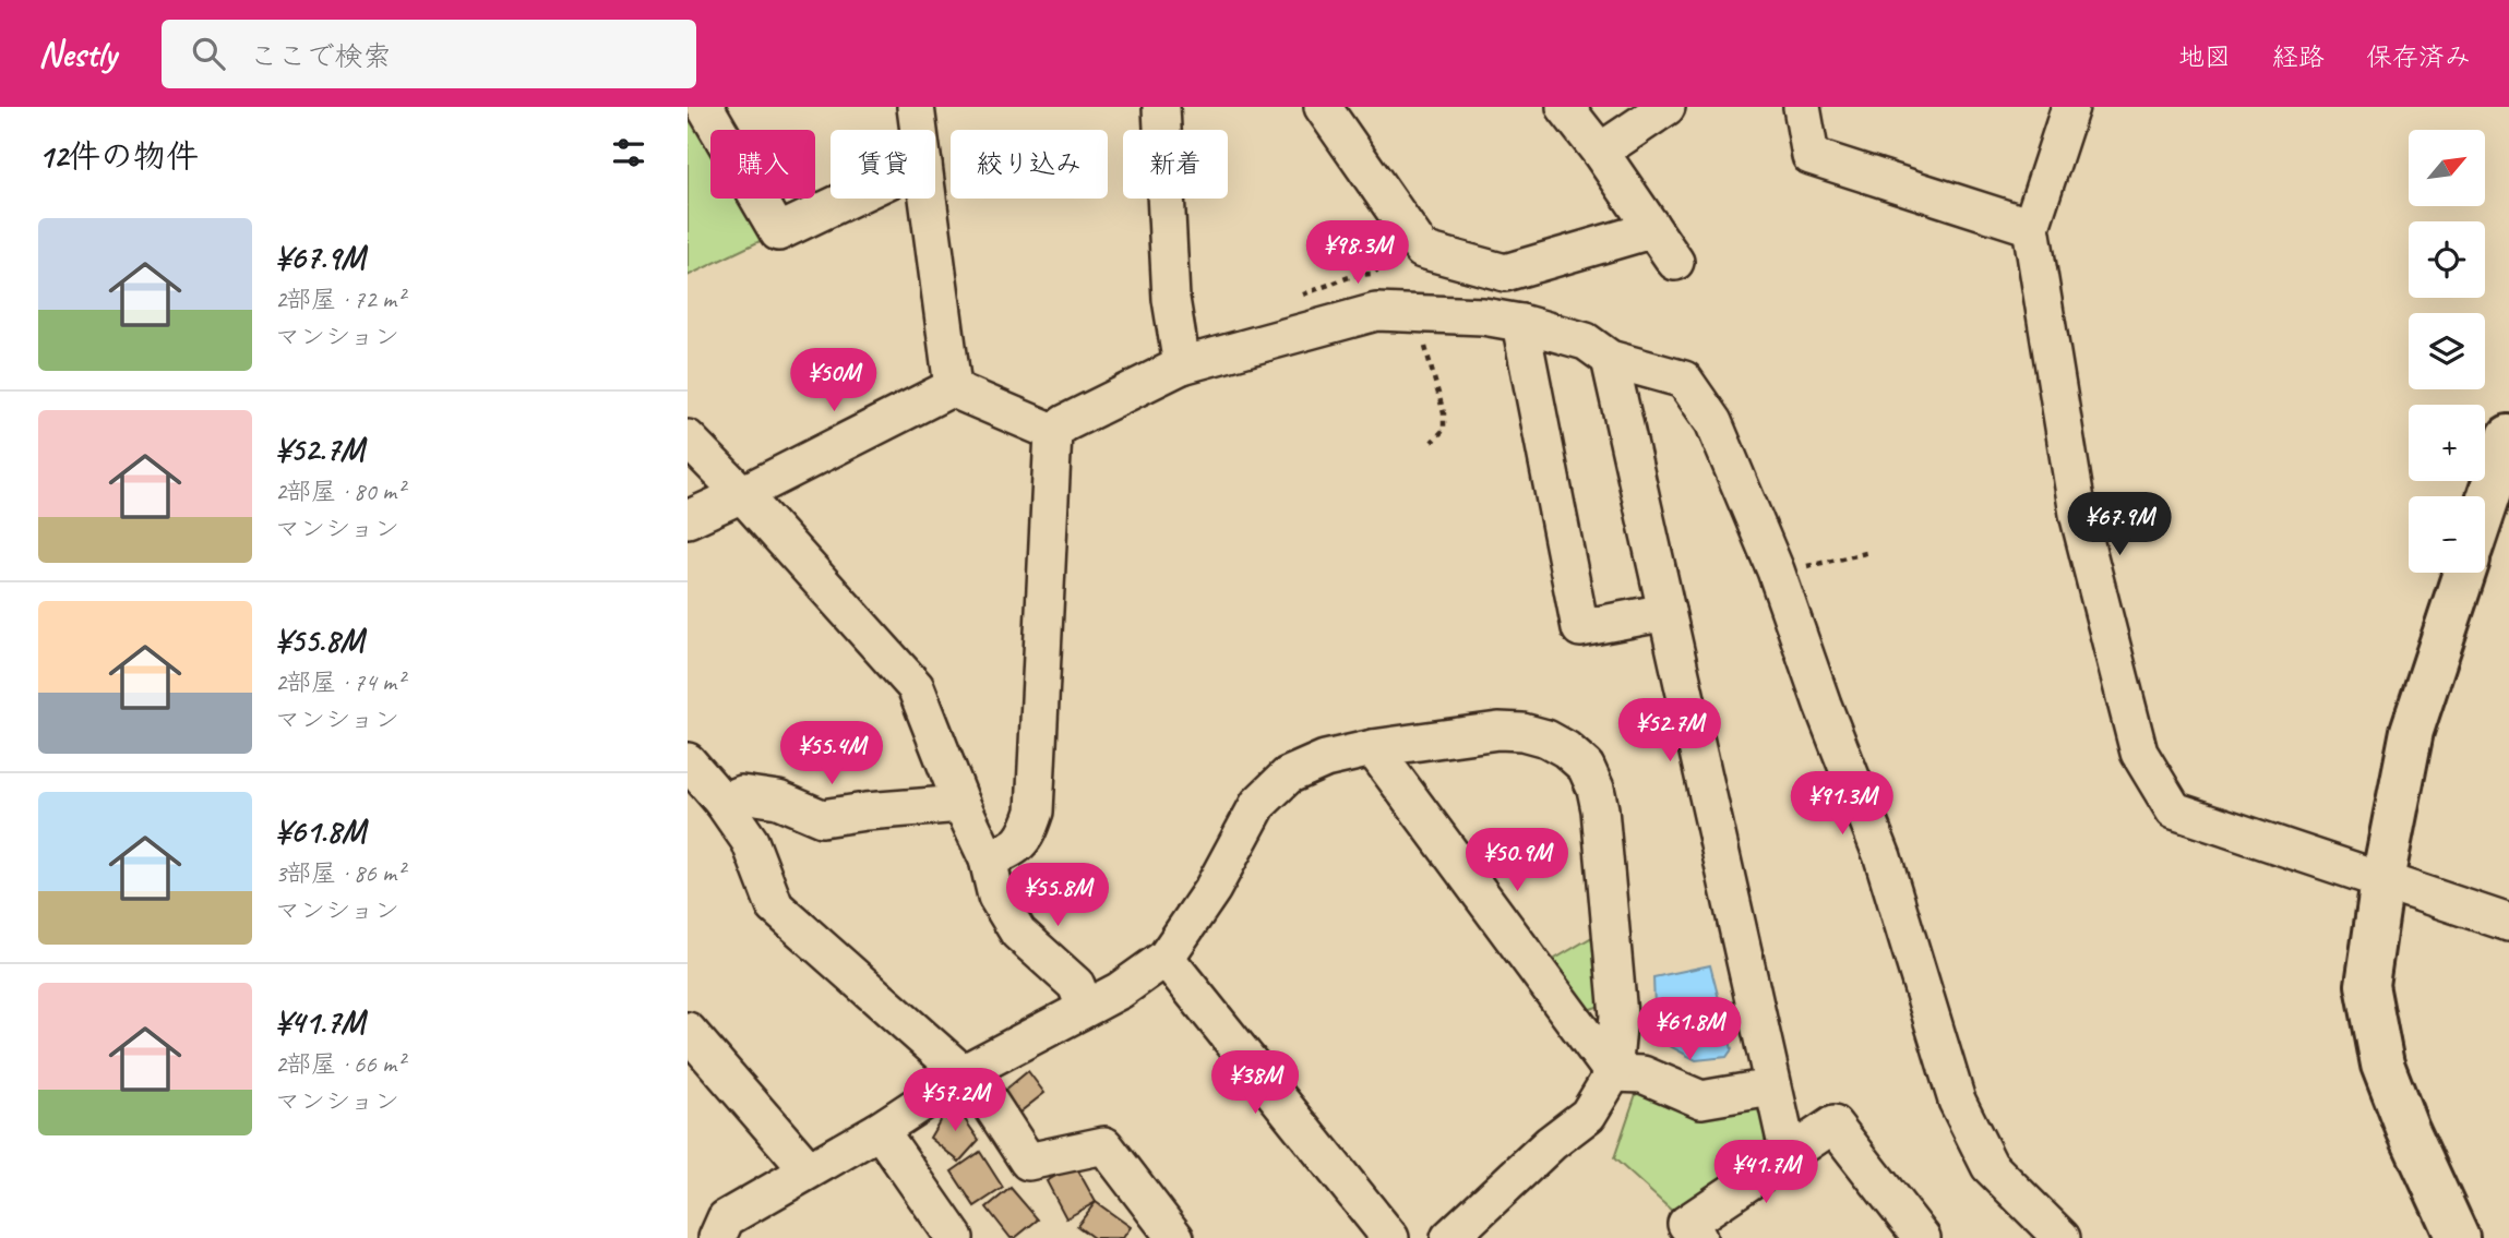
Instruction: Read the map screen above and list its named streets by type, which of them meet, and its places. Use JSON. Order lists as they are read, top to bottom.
{
  "north": "top right",
  "page": {
    "header": "Nestly",
    "search": "ここで検索",
    "nav": ["地図", "経路", "保存済み"],
    "heading": "12件の物件",
    "map_buttons": ["+", "−"],
    "chip": [
      "購入",
      "賃貸",
      "絞り込み",
      "新着"
    ],
    "list": [
      {
        "name": "¥67.9M",
        "note": "2部屋 · 72 m² · マンション"
      },
      {
        "name": "¥52.7M",
        "note": "2部屋 · 80 m² · マンション"
      },
      {
        "name": "¥55.8M",
        "note": "2部屋 · 74 m² · マンション"
      },
      {
        "name": "¥61.8M",
        "note": "3部屋 · 86 m² · マンション"
      },
      {
        "name": "¥41.7M",
        "note": "2部屋 · 66 m² · マンション"
      }
    ],
    "price": [
      "¥98.3M",
      "¥50M",
      "¥67.9M",
      "¥52.7M",
      "¥55.4M",
      "¥91.3M",
      "¥50.9M",
      "¥55.8M",
      "¥61.8M",
      "¥38M",
      "¥57.2M",
      "¥41.7M"
    ]
  }
}
